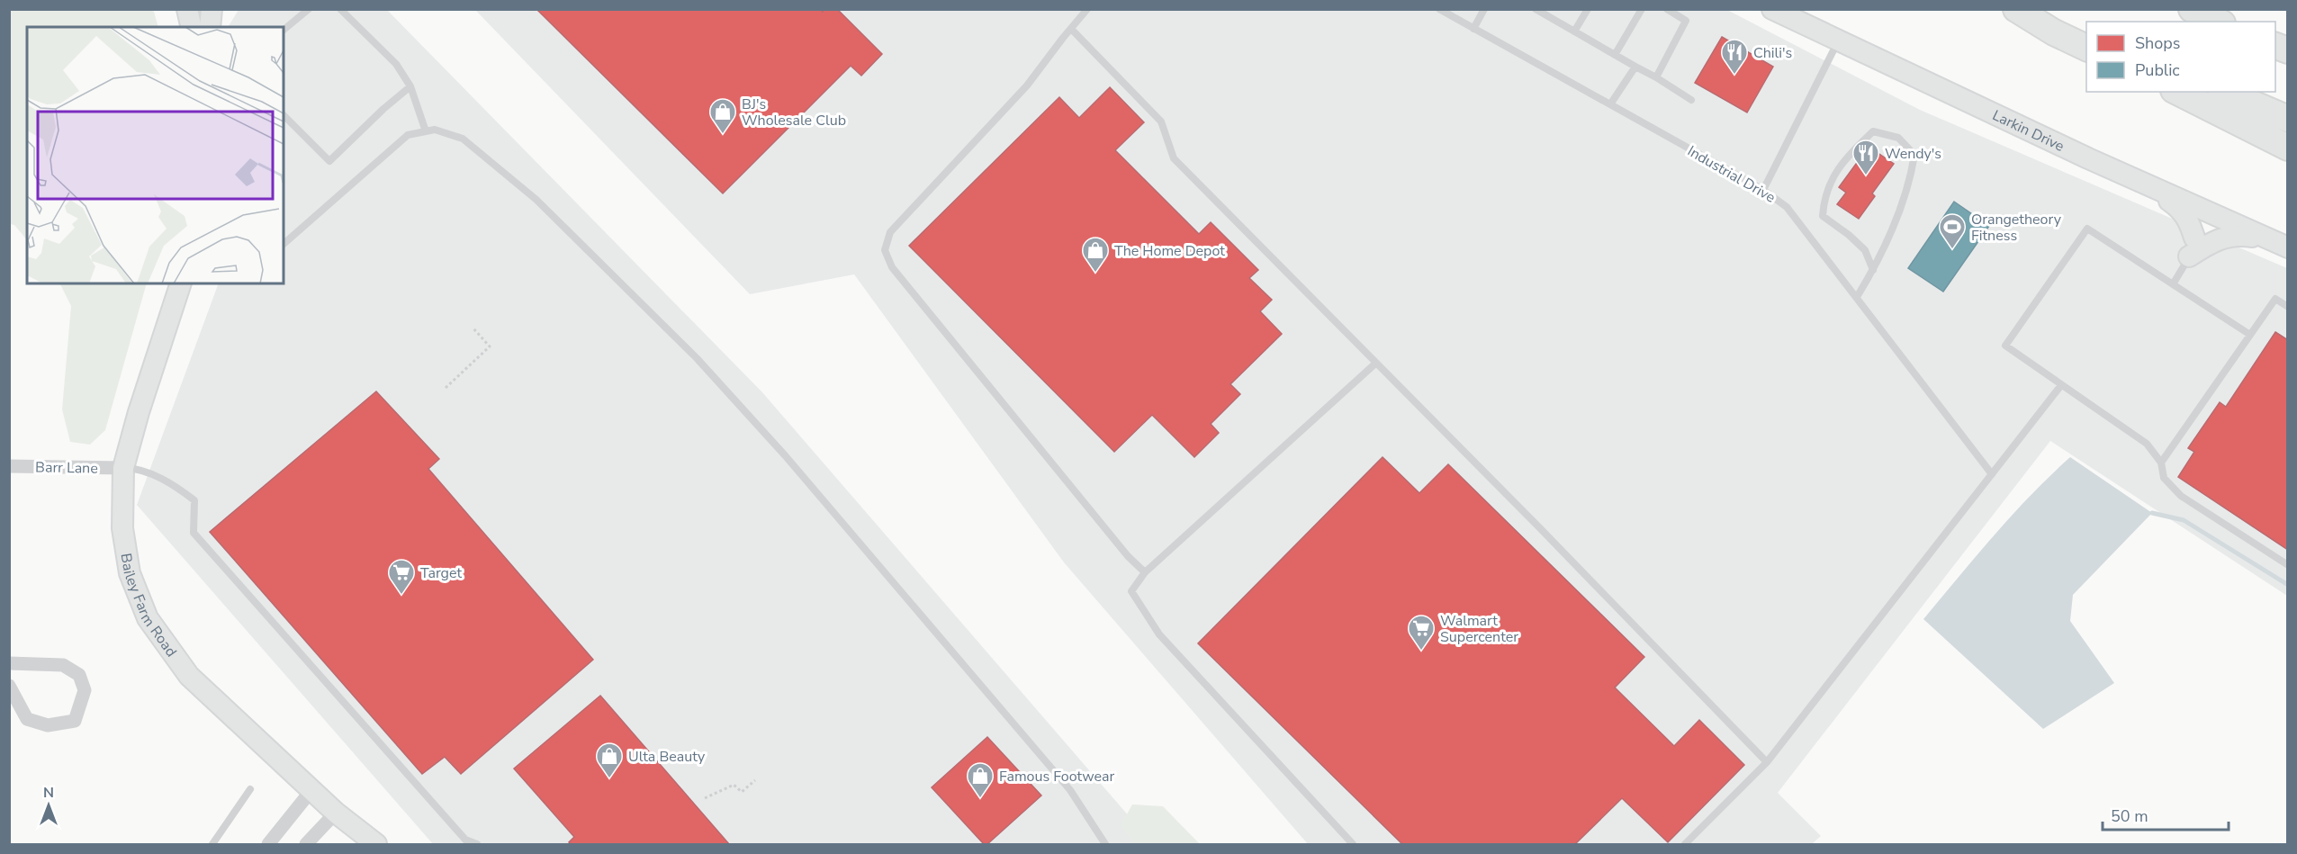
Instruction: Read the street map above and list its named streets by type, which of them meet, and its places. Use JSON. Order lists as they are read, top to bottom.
{
  "streets": {
    "street": ["Larkin Drive", "Barr Lane", "Bailey Farm Road"],
    "lane": ["Industrial Drive"]
  },
  "crossings": [
    ["Barr Lane", "Bailey Farm Road"]
  ],
  "places": {
    "restaurant": ["Chili's", "Wendy's"],
    "shop": [
      "BJ's Wholesale Club",
      "The Home Depot",
      "Ulta Beauty",
      "Famous Footwear"
    ],
    "sports": ["Orangetheory Fitness"],
    "supermarket": ["Target", "Walmart Supercenter"]
  },
  "legend": ["Shops", "Public"],
  "scale_bar": "50 m",
  "north": "top"
}
